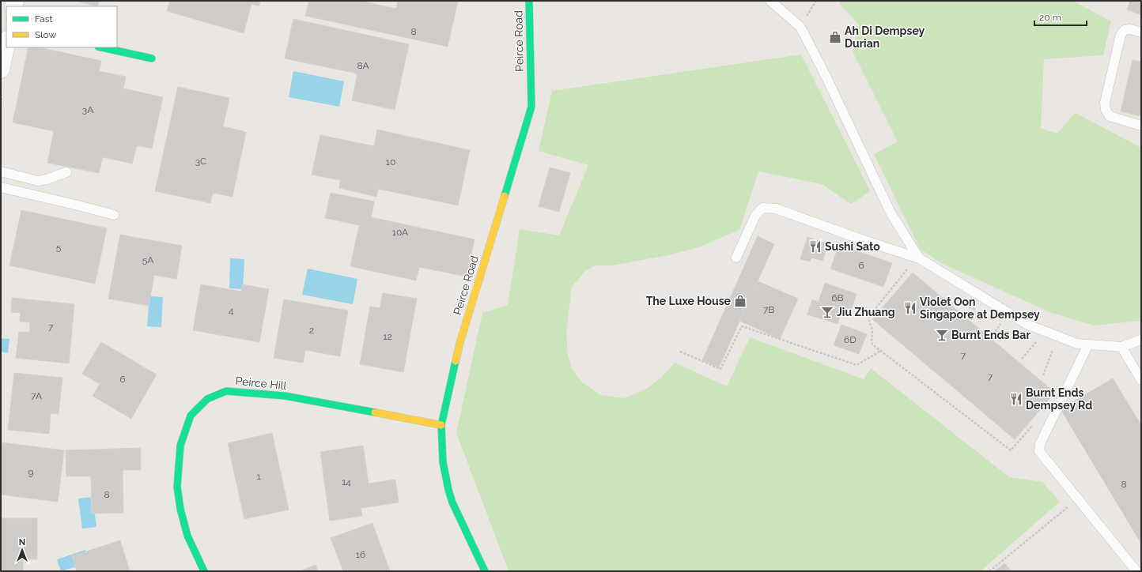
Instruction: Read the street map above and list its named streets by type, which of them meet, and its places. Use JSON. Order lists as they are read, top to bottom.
{
  "streets": {
    "street": ["Peirce Road", "Peirce Hill"]
  },
  "crossings": [
    ["Peirce Road", "Peirce Hill"]
  ],
  "places": {
    "shop": ["Ah Di Dempsey Durian", "The Luxe House"],
    "restaurant": ["Sushi Sato", "Violet Oon Singapore at Dempsey", "Burnt Ends Dempsey Rd"],
    "bar": ["Jiu Zhuang", "Burnt Ends Bar"]
  },
  "house_numbers": [
    "8",
    "8A",
    "3A",
    "3C",
    "10",
    "10A",
    "5",
    "5A",
    "6",
    "6B",
    "7B",
    "4",
    "7",
    "2",
    "12",
    "6D",
    "7",
    "7",
    "6",
    "7A",
    "9",
    "1",
    "14",
    "8",
    "8",
    "16"
  ],
  "legend": ["Fast", "Slow"],
  "scale_bar": "20 m",
  "north": "top"
}
